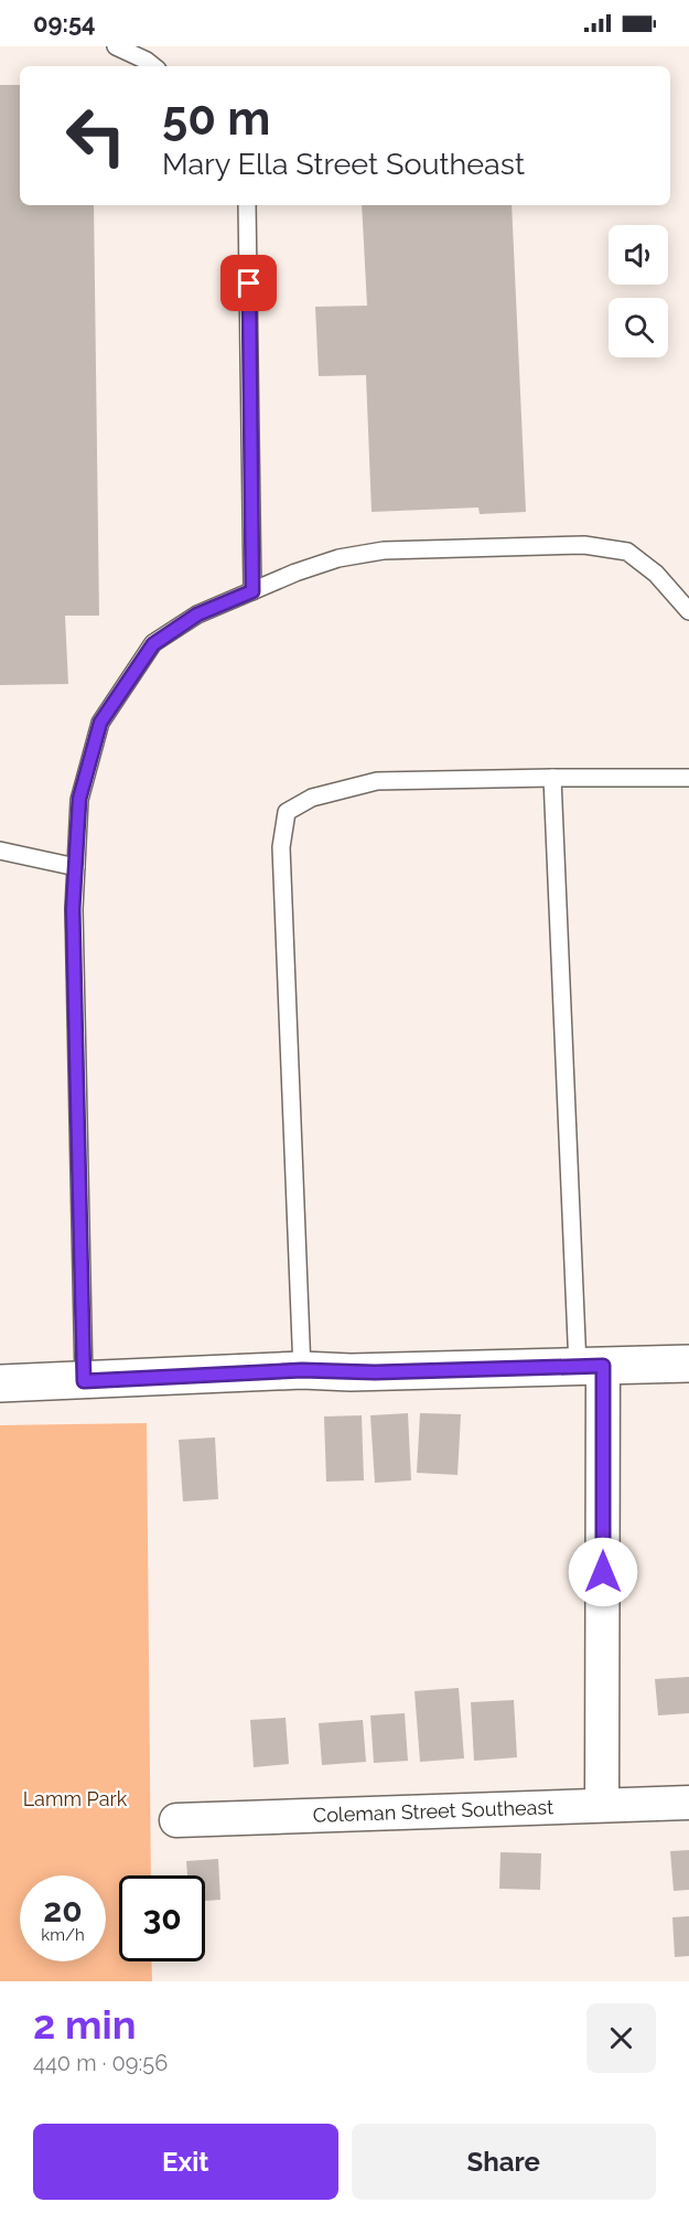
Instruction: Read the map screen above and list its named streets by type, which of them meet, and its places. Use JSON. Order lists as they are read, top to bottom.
{
  "streets": {
    "street": ["Coleman Street Southeast"]
  },
  "parks": ["Lamm Park"],
  "page": {
    "status": "09:54",
    "turn": ["50 m", "Mary Ella Street Southeast"],
    "speed": "20 km/h",
    "limit": "30",
    "heading": ["2 min", "440 m · 09:56"],
    "buttons": ["Exit", "Share"]
  }
}
